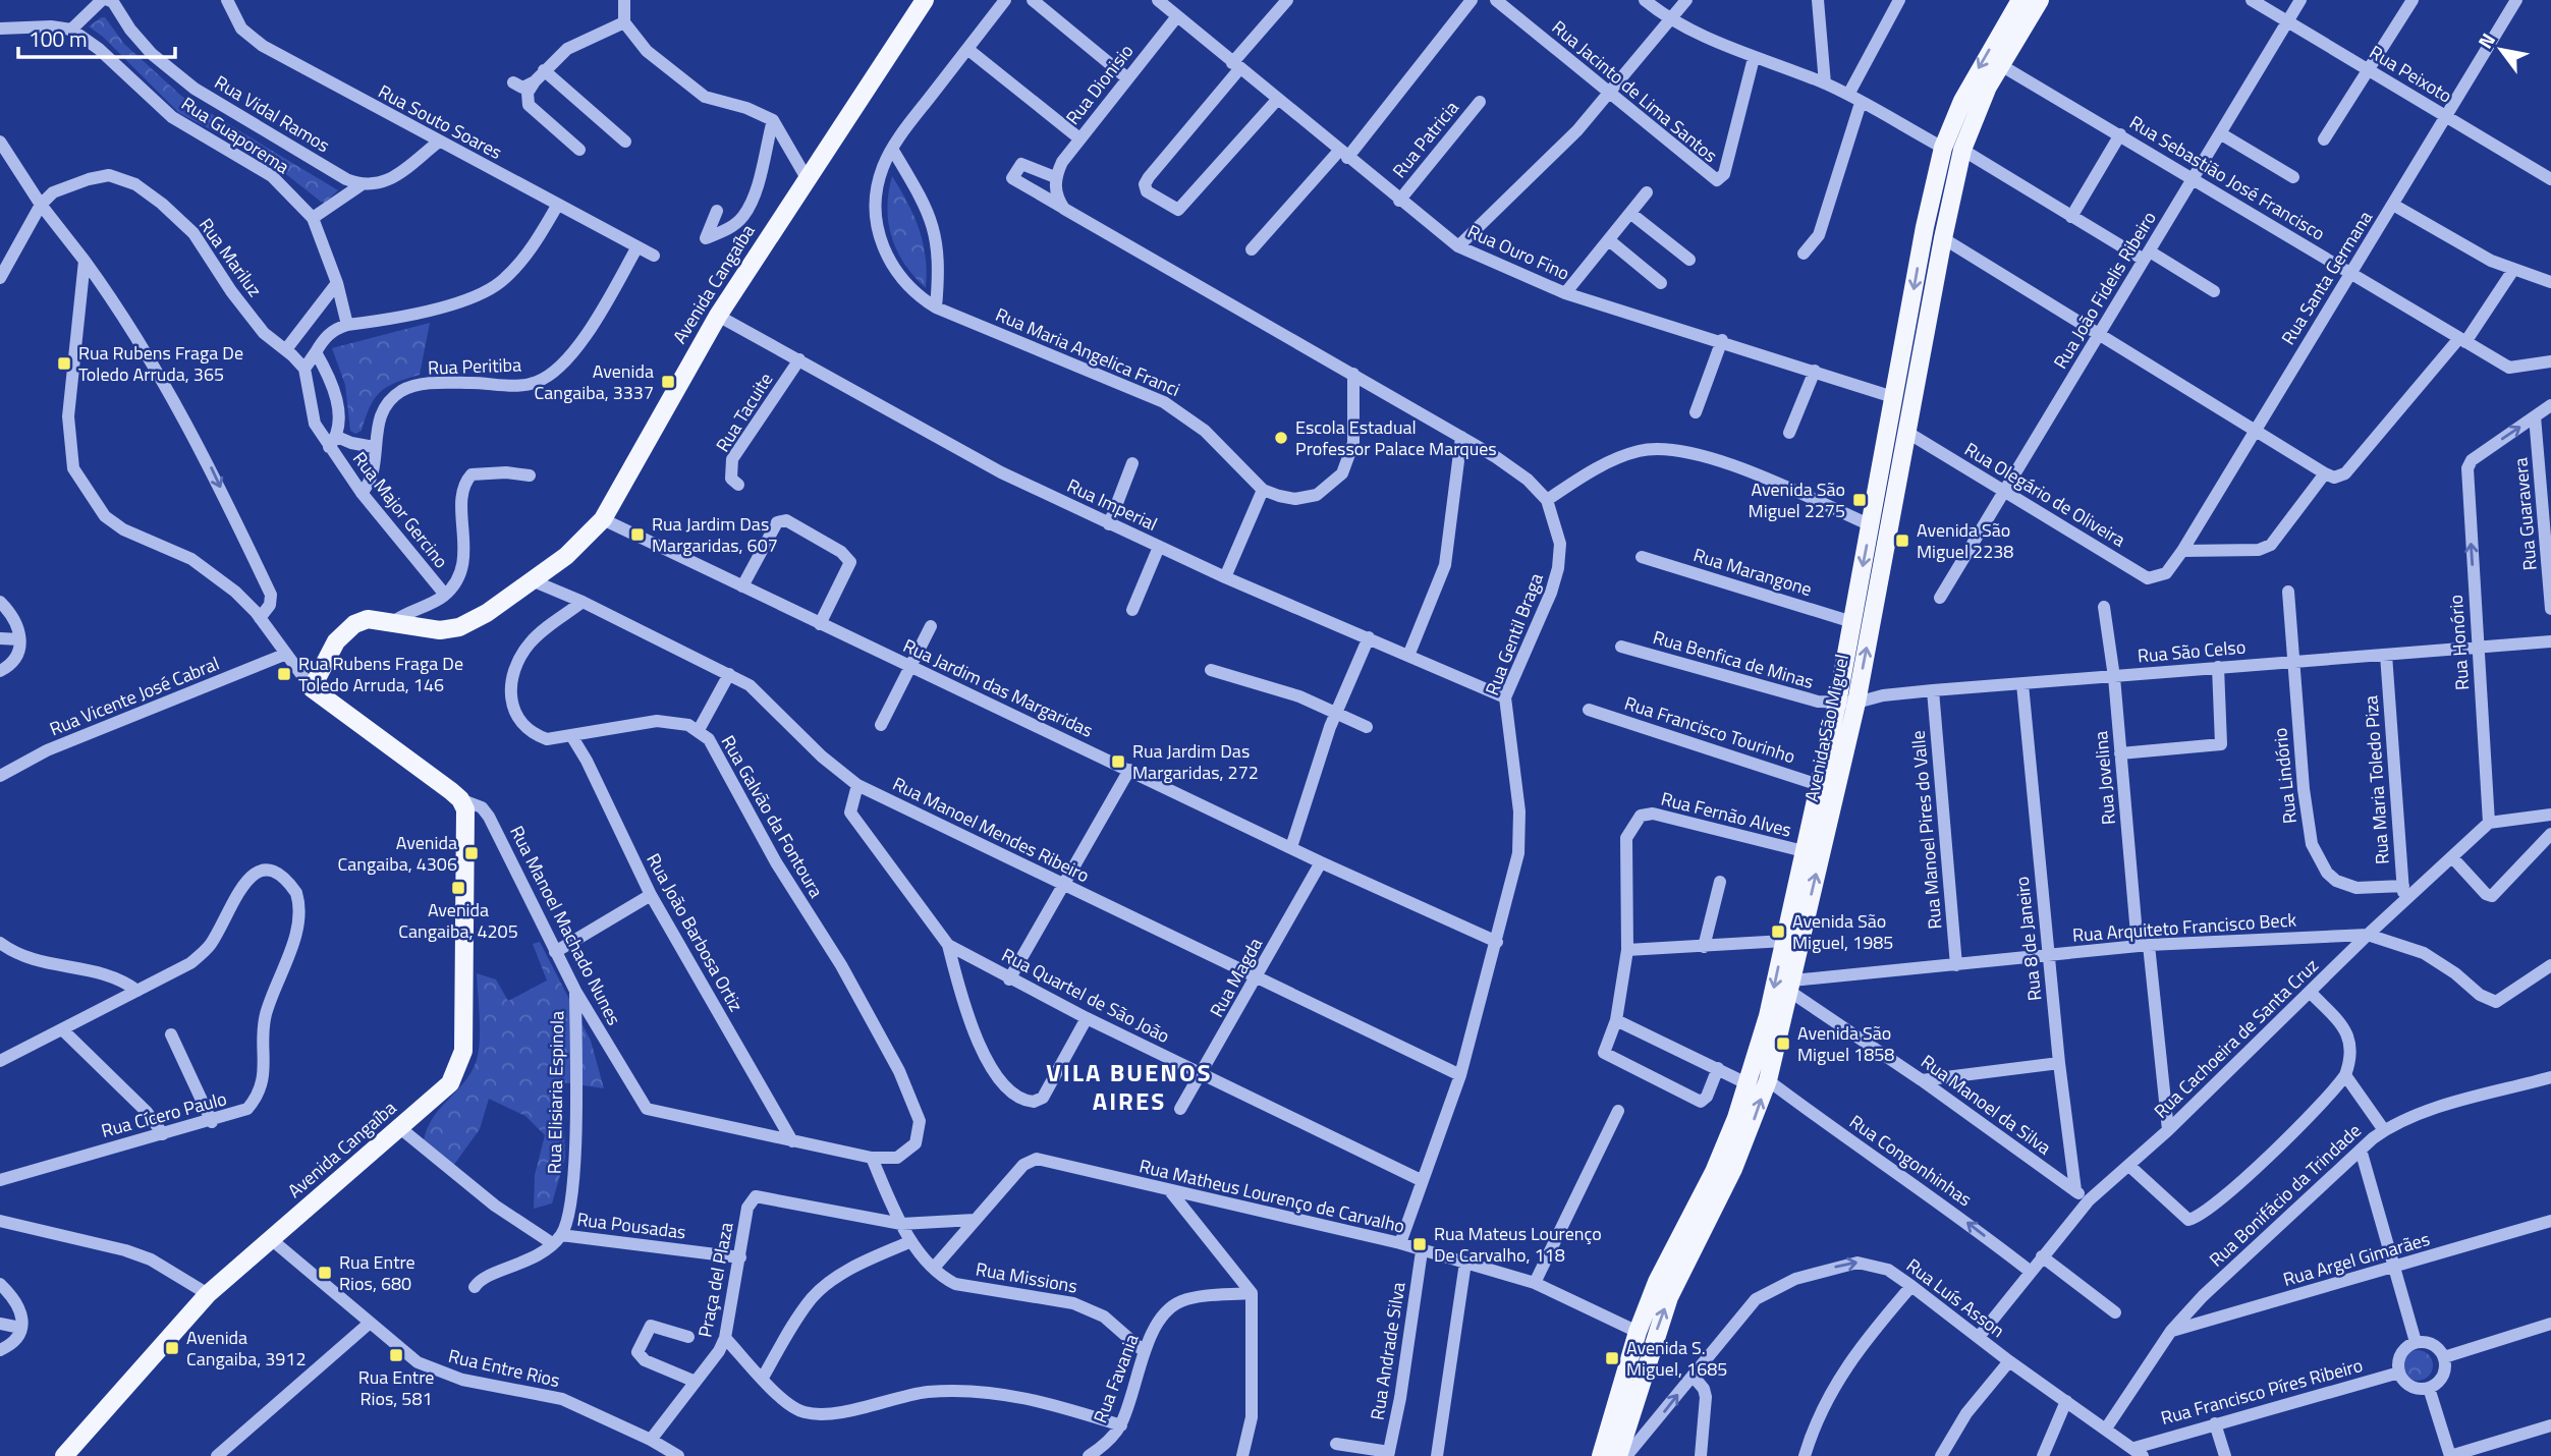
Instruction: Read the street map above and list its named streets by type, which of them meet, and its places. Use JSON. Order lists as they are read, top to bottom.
{
  "streets": {
    "main road": ["Avenida Cangaíba", "Avenida São Miguel"],
    "street": [
      "Rua Peixoto",
      "Rua Dionisio",
      "Rua Jacinto de Lima Santos",
      "Rua Vidal Ramos",
      "Rua Souto Soares",
      "Rua Guaporema",
      "Rua Patricia",
      "Rua Sebastião José Francisco",
      "Rua Ouro Fino",
      "Rua Mariluz",
      "Rua Santa Germana",
      "Rua João Fidelis Ribeiro",
      "Rua Maria Angelica Franci",
      "Rua Peritiba",
      "Rua Tacuite",
      "Rua Olegário de Oliveira",
      "Rua Imperial",
      "Rua Major Gercino",
      "Rua Guaravera",
      "Rua Marangone",
      "Rua Gentil Braga",
      "Rua Honório",
      "Rua São Celso",
      "Rua Benfica de Minas",
      "Rua Jardim das Margaridas",
      "Rua Vicente José Cabral",
      "Rua Francisco Tourinho",
      "Rua Lindório",
      "Rua Jovelina",
      "Rua Maria Toledo Piza",
      "Rua Fernão Alves",
      "Rua Galvão da Fontoura",
      "Rua Manoel Mendes Ribeiro",
      "Rua Manoel Pires do Valle",
      "Rua Manoel Machado Nunes",
      "Rua Arquiteto Francisco Beck",
      "Rua João Barbosa Ortiz",
      "Rua 8 de Janeiro",
      "Rua Magda",
      "Rua Quartel de São João",
      "Rua Cachoeira de Santa Cruz",
      "Rua Elisiaria Espinola",
      "Rua Manoel da Silva",
      "Rua Cícero Paulo",
      "Rua Congonhinhas",
      "Rua Bonifácio da Trindade",
      "Rua Matheus Lourenço de Carvalho",
      "Rua Pousadas",
      "Rua Argel Gimarães",
      "Rua Missions",
      "Praça del Plaza",
      "Rua Luís Asson",
      "Rua Andrade Silva",
      "Rua Entre Rios",
      "Rua Favania",
      "Rua Francisco Píres Ribeiro"
    ]
  },
  "crossings": [
    ["Rua Peixoto", "Rua Santa Germana"],
    ["Rua Peixoto", "Rua João Fidelis Ribeiro"],
    ["Rua Dionisio", "Rua Ouro Fino"],
    ["Rua Dionisio", "Rua Gentil Braga"],
    ["Rua Souto Soares", "Rua Peritiba"],
    ["Rua Patricia", "Rua Ouro Fino"],
    ["Rua Sebastião José Francisco", "Rua Santa Germana"],
    ["Rua Sebastião José Francisco", "Rua João Fidelis Ribeiro"],
    ["Rua Sebastião José Francisco", "Avenida São Miguel"],
    ["Rua Ouro Fino", "Avenida São Miguel"],
    ["Rua Santa Germana", "Rua Olegário de Oliveira"],
    ["Avenida Cangaíba", "Rua Imperial"],
    ["Avenida Cangaíba", "Rua Jardim das Margaridas"],
    ["Avenida Cangaíba", "Rua Manoel Mendes Ribeiro"],
    ["Avenida Cangaíba", "Rua Manoel Machado Nunes"],
    ["Avenida Cangaíba", "Rua Entre Rios"],
    ["Rua João Fidelis Ribeiro", "Rua Olegário de Oliveira"],
    ["Rua Peritiba", "Rua Major Gercino"],
    ["Rua Tacuite", "Rua Imperial"],
    ["Rua Olegário de Oliveira", "Avenida São Miguel"],
    ["Rua Imperial", "Rua Gentil Braga"],
    ["Rua Guaravera", "Rua Honório"],
    ["Rua Marangone", "Avenida São Miguel"],
    ["Rua Gentil Braga", "Rua Jardim das Margaridas"],
    ["Rua Gentil Braga", "Rua Manoel Mendes Ribeiro"],
    ["Rua Gentil Braga", "Rua Quartel de São João"],
    ["Rua Gentil Braga", "Rua Matheus Lourenço de Carvalho"],
    ["Rua Honório", "Rua São Celso"],
    ["Rua Honório", "Rua Cachoeira de Santa Cruz"],
    ["Rua São Celso", "Rua Benfica de Minas"],
    ["Rua São Celso", "Avenida São Miguel"],
    ["Rua São Celso", "Rua Lindório"],
    ["Rua São Celso", "Rua Jovelina"],
    ["Rua São Celso", "Rua Maria Toledo Piza"],
    ["Rua São Celso", "Rua Manoel Pires do Valle"],
    ["Rua São Celso", "Rua 8 de Janeiro"],
    ["Rua Benfica de Minas", "Avenida São Miguel"],
    ["Rua Jardim das Margaridas", "Rua Magda"],
    ["Avenida São Miguel", "Rua Francisco Tourinho"],
    ["Avenida São Miguel", "Rua Fernão Alves"],
    ["Avenida São Miguel", "Rua Arquiteto Francisco Beck"],
    ["Avenida São Miguel", "Rua Manoel da Silva"],
    ["Avenida São Miguel", "Rua Congonhinhas"],
    ["Avenida São Miguel", "Rua Matheus Lourenço de Carvalho"],
    ["Rua Lindório", "Rua Maria Toledo Piza"],
    ["Rua Jovelina", "Rua Arquiteto Francisco Beck"],
    ["Rua Jovelina", "Rua Cachoeira de Santa Cruz"],
    ["Rua Maria Toledo Piza", "Rua Cachoeira de Santa Cruz"],
    ["Rua Galvão da Fontoura", "Rua Manoel Mendes Ribeiro"],
    ["Rua Galvão da Fontoura", "Rua Manoel Machado Nunes"],
    ["Rua Galvão da Fontoura", "Rua João Barbosa Ortiz"],
    ["Rua Galvão da Fontoura", "Rua Missions"],
    ["Rua Manoel Mendes Ribeiro", "Rua Magda"],
    ["Rua Manoel Mendes Ribeiro", "Rua Quartel de São João"],
    ["Rua Manoel Pires do Valle", "Rua Arquiteto Francisco Beck"],
    ["Rua Manoel Machado Nunes", "Rua João Barbosa Ortiz"],
    ["Rua Manoel Machado Nunes", "Rua Elisiaria Espinola"],
    ["Rua Manoel Machado Nunes", "Rua Missions"],
    ["Rua Arquiteto Francisco Beck", "Rua 8 de Janeiro"],
    ["Rua Arquiteto Francisco Beck", "Rua Cachoeira de Santa Cruz"],
    ["Rua Arquiteto Francisco Beck", "Rua Manoel da Silva"],
    ["Rua 8 de Janeiro", "Rua Manoel da Silva"],
    ["Rua Magda", "Rua Quartel de São João"],
    ["Rua Cachoeira de Santa Cruz", "Rua Manoel da Silva"],
    ["Rua Cachoeira de Santa Cruz", "Rua Congonhinhas"],
    ["Rua Cachoeira de Santa Cruz", "Rua Luís Asson"],
    ["Rua Elisiaria Espinola", "Rua Pousadas"],
    ["Rua Bonifácio da Trindade", "Rua Argel Gimarães"],
    ["Rua Bonifácio da Trindade", "Rua Luís Asson"],
    ["Rua Matheus Lourenço de Carvalho", "Rua Missions"],
    ["Rua Matheus Lourenço de Carvalho", "Rua Andrade Silva"],
    ["Rua Pousadas", "Praça del Plaza"],
    ["Rua Missions", "Praça del Plaza"],
    ["Rua Missions", "Rua Favania"],
    ["Praça del Plaza", "Rua Entre Rios"],
    ["Rua Luís Asson", "Rua Francisco Píres Ribeiro"]
  ],
  "one_way": ["Rua Honório", "Rua Congonhinhas", "Rua Luís Asson"],
  "districts": ["VILA BUENOS AIRES"],
  "places": {
    "transit": [
      "Rua Rubens Fraga De Toledo Arruda, 365",
      "Avenida Cangaiba, 3337",
      "Avenida São Miguel 2275",
      "Rua Jardim Das Margaridas, 607",
      "Avenida São Miguel 2238",
      "Rua Rubens Fraga De Toledo Arruda, 146",
      "Rua Jardim Das Margaridas, 272",
      "Avenida Cangaiba, 4306",
      "Avenida Cangaiba, 4205",
      "Avenida São Miguel, 1985",
      "Avenida São Miguel 1858",
      "Rua Mateus Lourenço De Carvalho, 118",
      "Rua Entre Rios, 680",
      "Avenida Cangaiba, 3912",
      "Rua Entre Rios, 581",
      "Avenida S. Miguel, 1685"
    ],
    "other": ["Escola Estadual Professor Palace Marques"]
  },
  "scale_bar": "100 m",
  "north": "top left"
}
